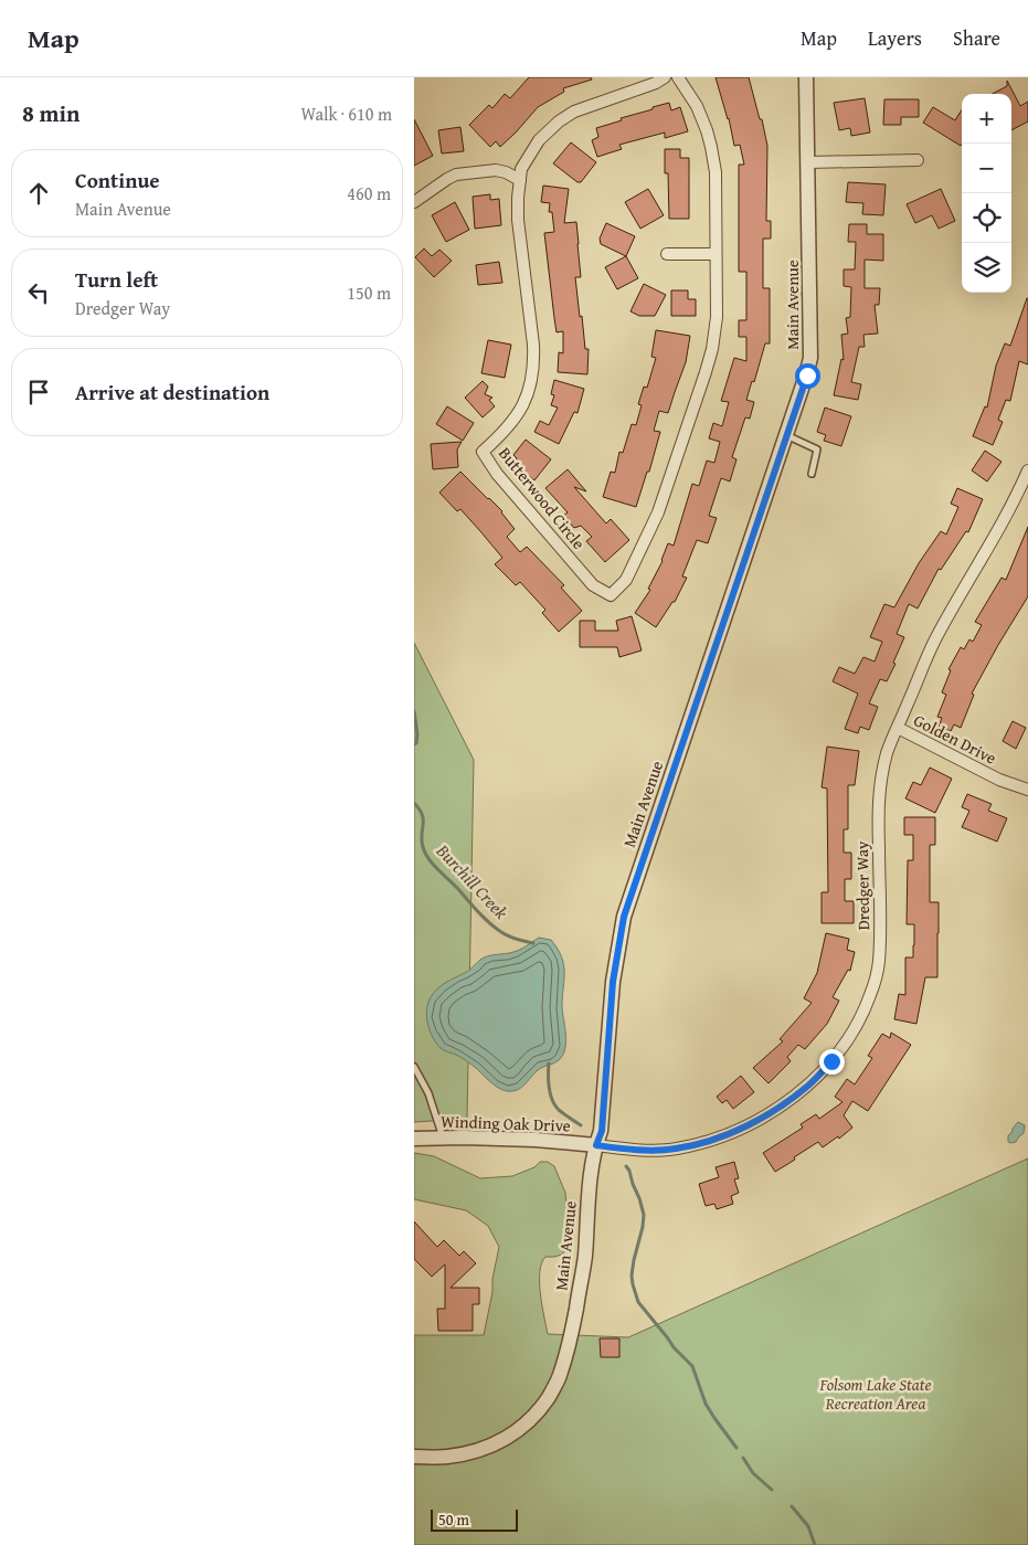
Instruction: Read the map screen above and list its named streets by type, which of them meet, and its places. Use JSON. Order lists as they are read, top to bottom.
{
  "streets": {
    "street": [
      "Main Avenue",
      "Butterwood Circle",
      "Golden Drive",
      "Dredger Way",
      "Winding Oak Drive"
    ]
  },
  "crossings": [
    ["Main Avenue", "Dredger Way"],
    ["Main Avenue", "Winding Oak Drive"],
    ["Golden Drive", "Dredger Way"],
    ["Dredger Way", "Winding Oak Drive"]
  ],
  "water": ["Burchill Creek"],
  "parks": ["Folsom Lake State Recreation Area"],
  "scale_bar": "50 m",
  "page": {
    "header": "Map",
    "nav": ["Map", "Layers", "Share"],
    "heading": ["8 min", "Walk · 610 m"],
    "map_buttons": ["+", "−"],
    "list": [
      ["Continue", "Main Avenue", "460 m"],
      ["Turn left", "Dredger Way", "150 m"],
      "Arrive at destination"
    ],
    "scale": "50 m"
  }
}
